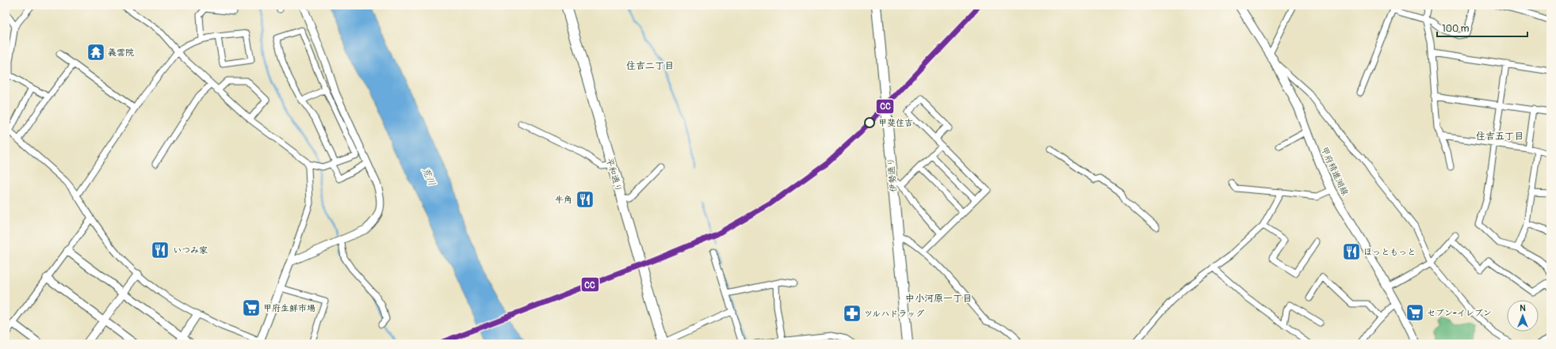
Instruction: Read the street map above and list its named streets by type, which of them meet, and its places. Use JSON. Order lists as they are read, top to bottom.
{
  "streets": {
    "main road": ["甲府精進湖線", "平和通り", "伊勢通り"]
  },
  "districts": ["住吉二丁目", "住吉五丁目", "中小河原一丁目"],
  "water": ["荒川"],
  "places": {
    "temple": ["義雲院"],
    "other": ["甲斐住吉"],
    "restaurant": ["牛角", "いつみ家", "ほっともっと"],
    "supermarket": ["甲府生鮮市場", "セブン-イレブン"],
    "pharmacy": ["ツルハドラッグ"]
  },
  "lines": ["transit line CC"],
  "scale_bar": "100 m",
  "north": "top"
}
